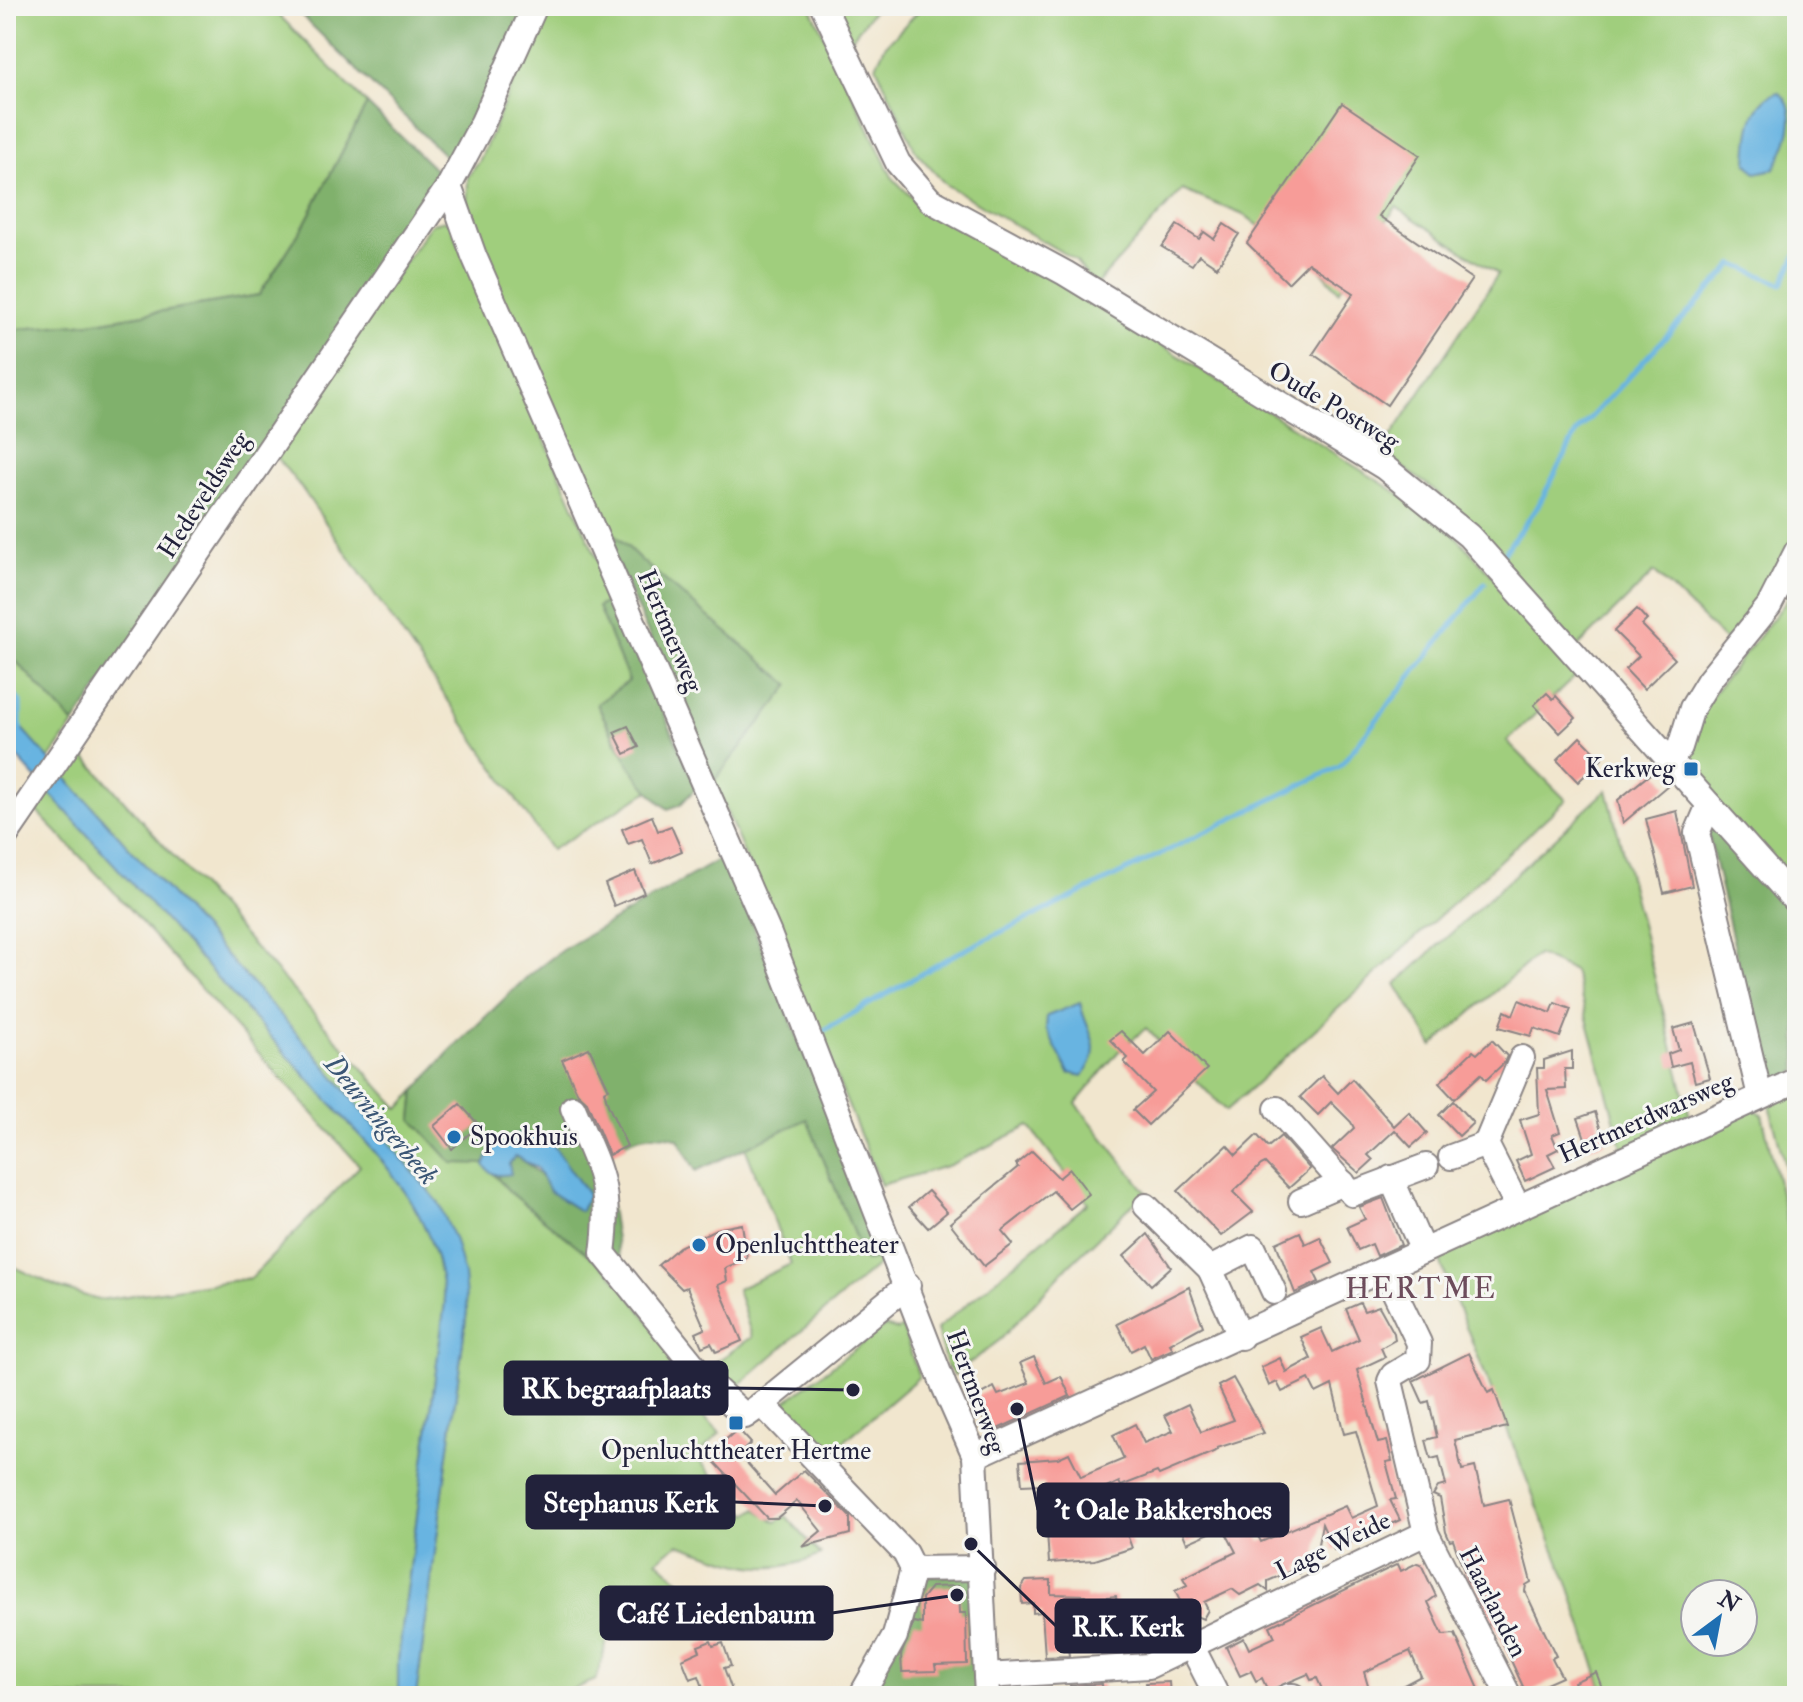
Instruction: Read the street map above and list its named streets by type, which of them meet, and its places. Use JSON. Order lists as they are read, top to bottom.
{
  "streets": {
    "street": [
      "Oude Postweg",
      "Hedeveldsweg",
      "Hertmerweg",
      "Hertmerdwarsweg",
      "Lage Weide",
      "Haarlanden"
    ]
  },
  "crossings": [
    ["Hedeveldsweg", "Hertmerweg"],
    ["Hertmerweg", "Hertmerdwarsweg"],
    ["Hertmerweg", "Lage Weide"],
    ["Hertmerdwarsweg", "Lage Weide"],
    ["Lage Weide", "Haarlanden"]
  ],
  "districts": ["HERTME"],
  "water": ["Deurningerbeek"],
  "places": {
    "transit": ["Kerkweg", "Openluchttheater Hertme"],
    "other": [
      "Spookhuis",
      "Openluchttheater",
      "RK begraafplaats",
      "'t Oale Bakkershoes",
      "Stephanus Kerk",
      "R.K. Kerk",
      "Café Liedenbaum"
    ]
  },
  "north": "top right"
}
